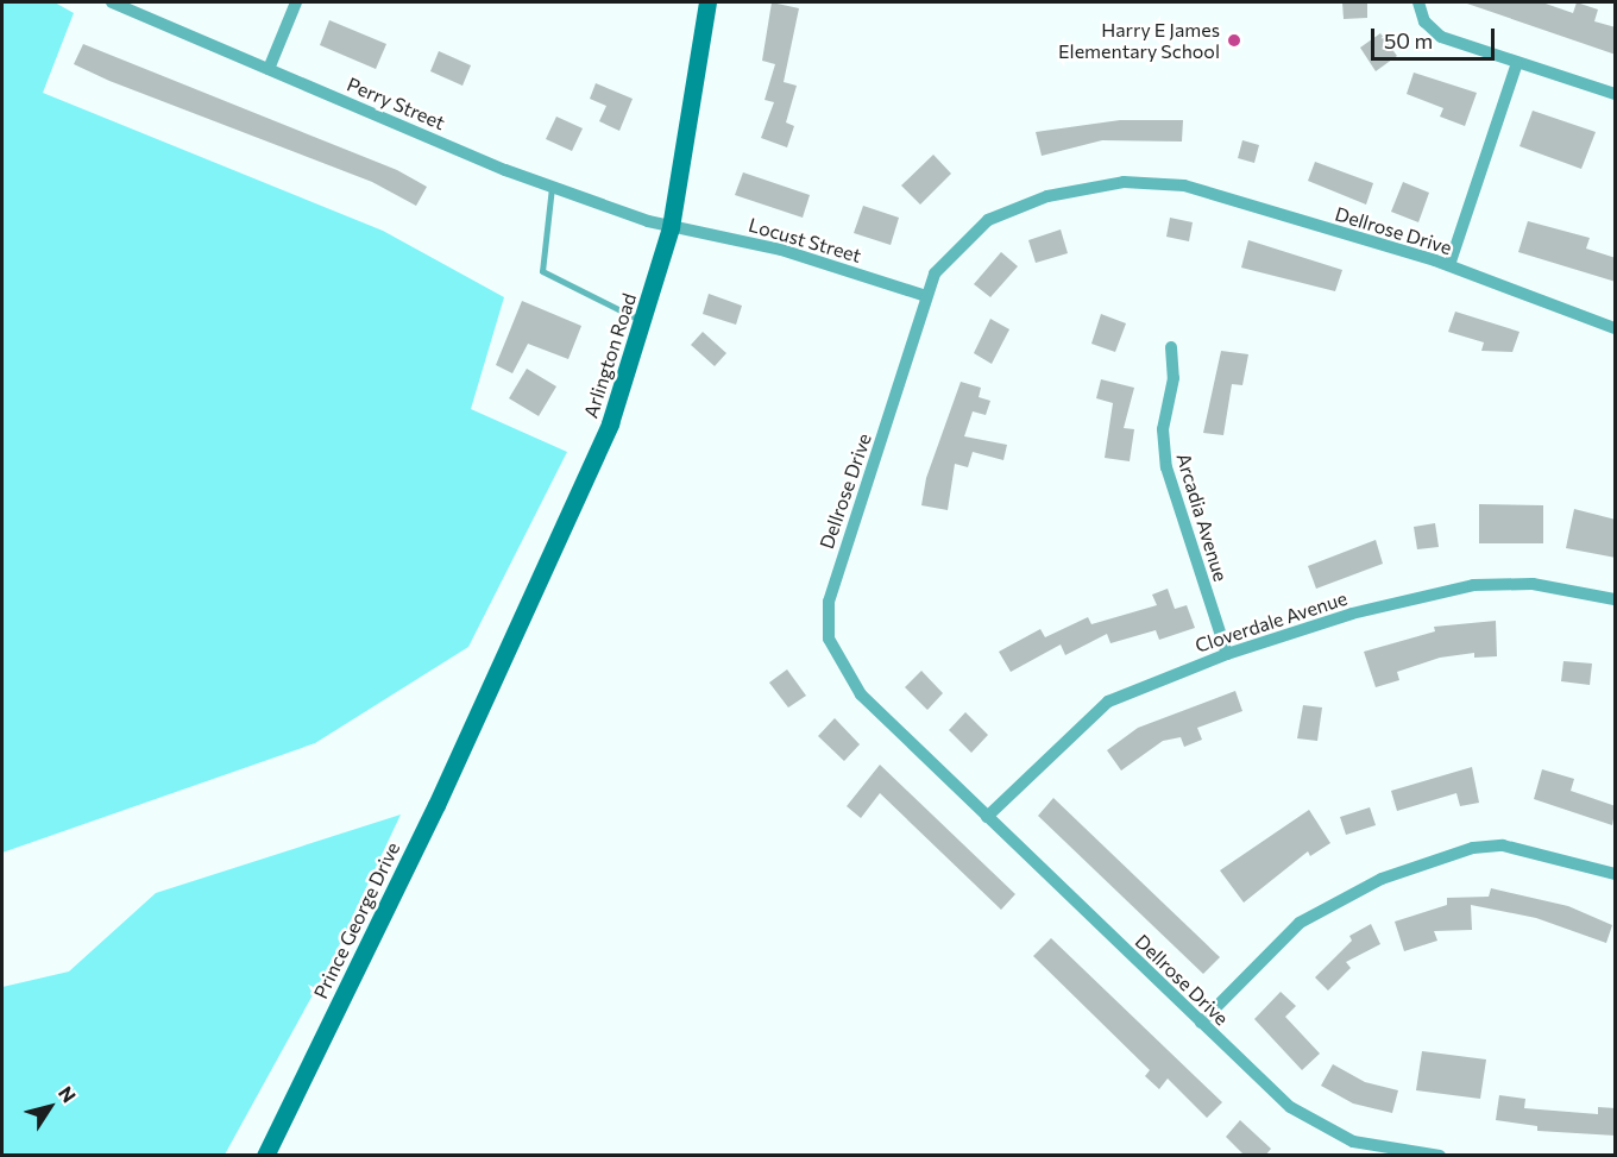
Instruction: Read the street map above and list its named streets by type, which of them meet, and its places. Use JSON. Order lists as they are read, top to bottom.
{
  "streets": {
    "main road": ["Arlington Road", "Prince George Drive"],
    "street": [
      "Perry Street",
      "Dellrose Drive",
      "Locust Street",
      "Arcadia Avenue",
      "Cloverdale Avenue"
    ]
  },
  "crossings": [
    ["Perry Street", "Locust Street"],
    ["Perry Street", "Arlington Road"],
    ["Dellrose Drive", "Locust Street"],
    ["Dellrose Drive", "Cloverdale Avenue"],
    ["Locust Street", "Arlington Road"],
    ["Arlington Road", "Prince George Drive"],
    ["Arcadia Avenue", "Cloverdale Avenue"]
  ],
  "places": ["Harry E James Elementary School"],
  "scale_bar": "50 m",
  "north": "top right"
}
